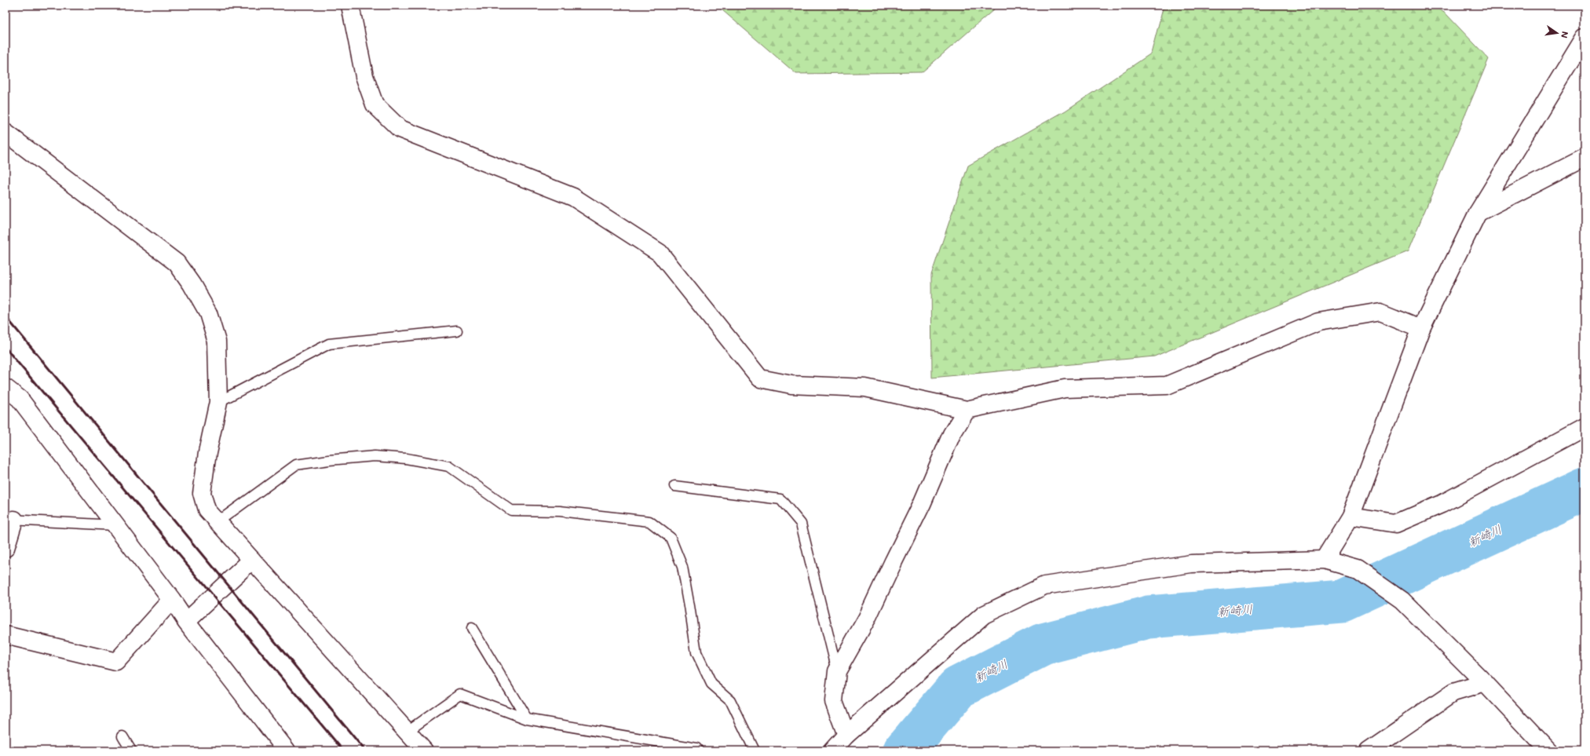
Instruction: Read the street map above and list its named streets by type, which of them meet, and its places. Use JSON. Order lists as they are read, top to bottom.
{
  "water": ["新崎川"],
  "north": "right"
}
